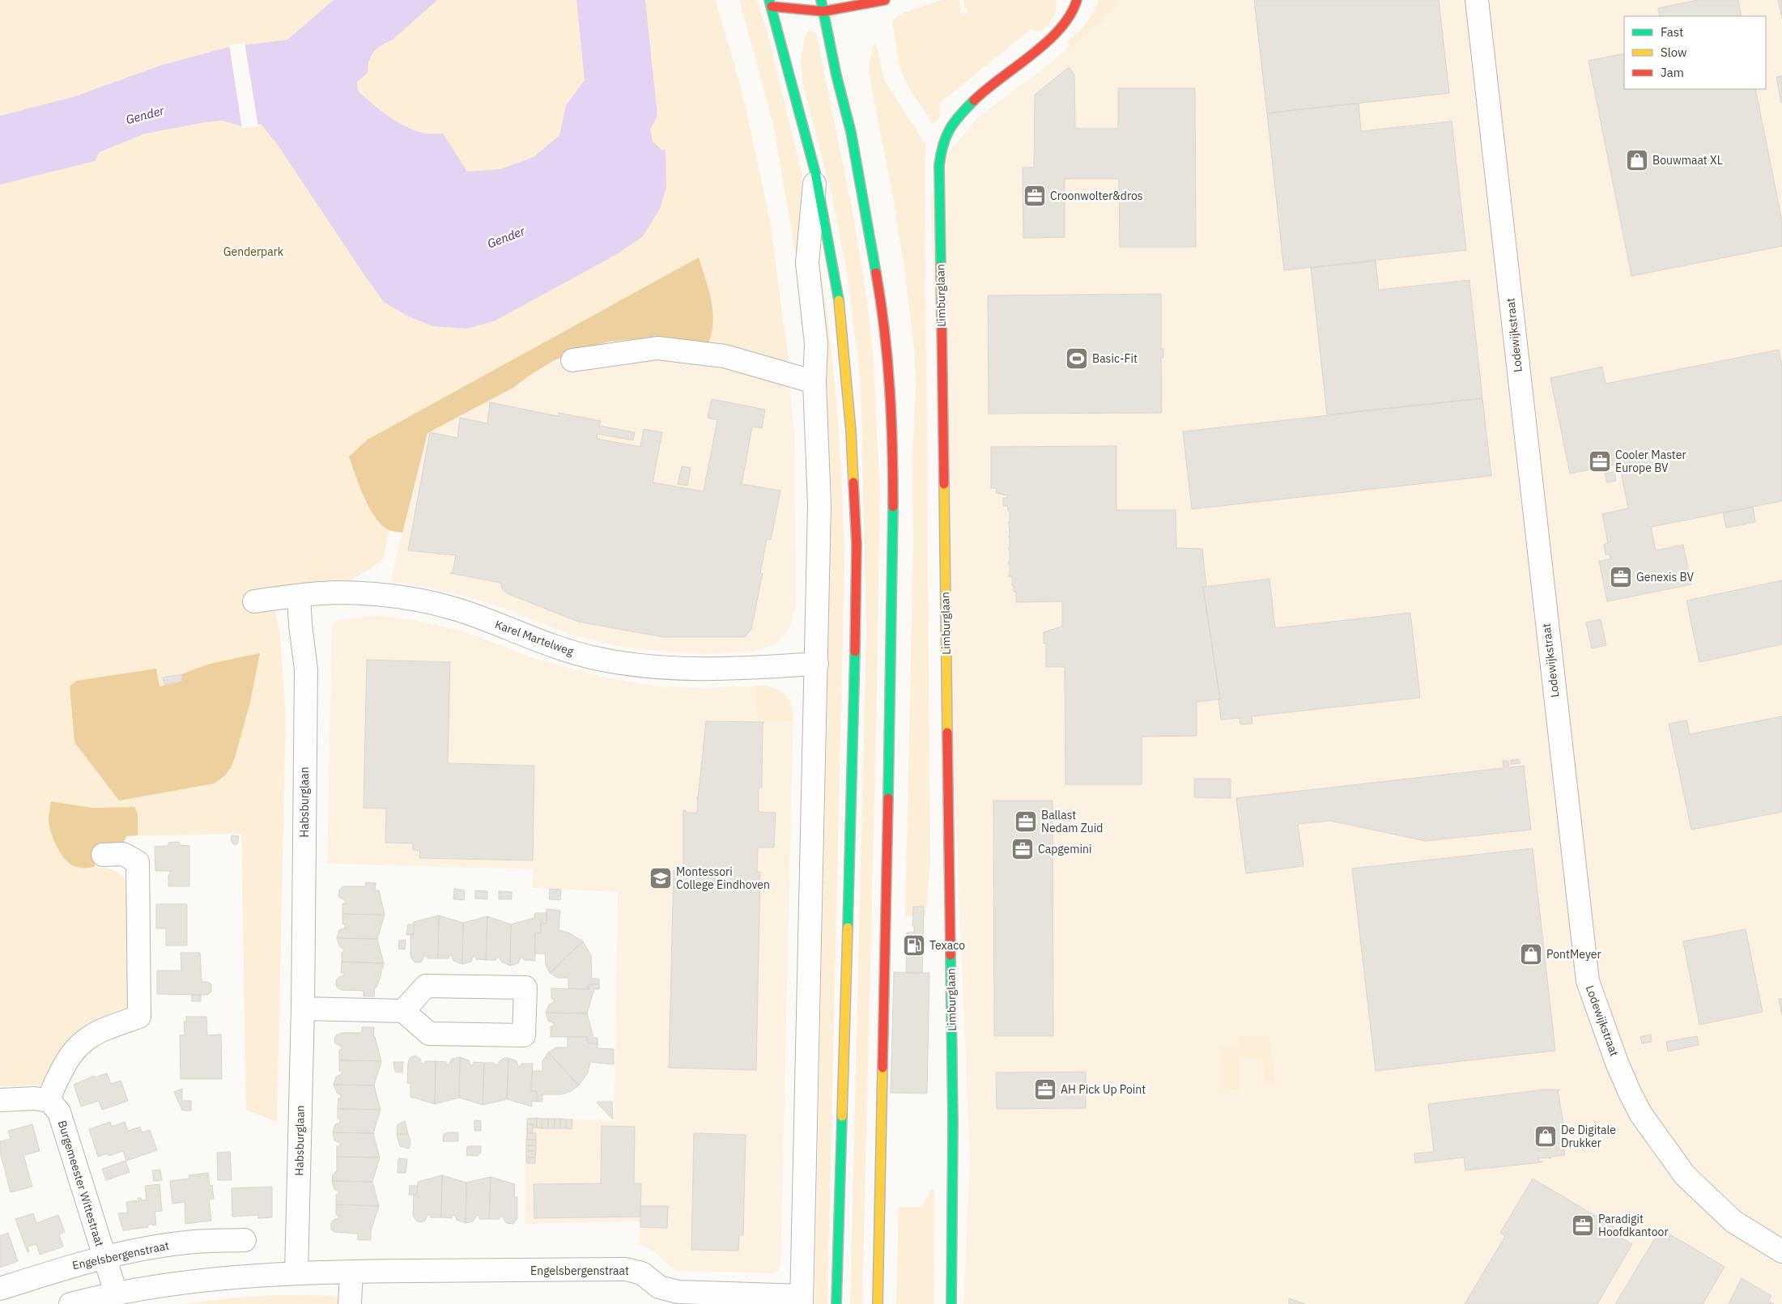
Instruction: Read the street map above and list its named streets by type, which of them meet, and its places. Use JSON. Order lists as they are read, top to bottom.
{
  "streets": {
    "main road": ["Limburglaan"],
    "street": [
      "Lodewijkstraat",
      "Karel Martelweg",
      "Habsburglaan",
      "Burgemeester Wittestraat",
      "Engelsbergenstraat"
    ]
  },
  "crossings": [
    ["Karel Martelweg", "Habsburglaan"],
    ["Habsburglaan", "Engelsbergenstraat"],
    ["Burgemeester Wittestraat", "Engelsbergenstraat"]
  ],
  "water": ["Gender"],
  "parks": ["Genderpark"],
  "places": {
    "shop": ["Bouwmaat XL", "PontMeyer", "De Digitale Drukker"],
    "office": [
      "Croonwolter&dros",
      "Cooler Master Europe BV",
      "Genexis BV",
      "Ballast Nedam Zuid",
      "Capgemini",
      "AH Pick Up Point",
      "Paradigit Hoofdkantoor"
    ],
    "sports": ["Basic-Fit"],
    "school or university": ["Montessori College Eindhoven"],
    "fuel station": ["Texaco"]
  },
  "legend": ["Fast", "Slow", "Jam"]
}
